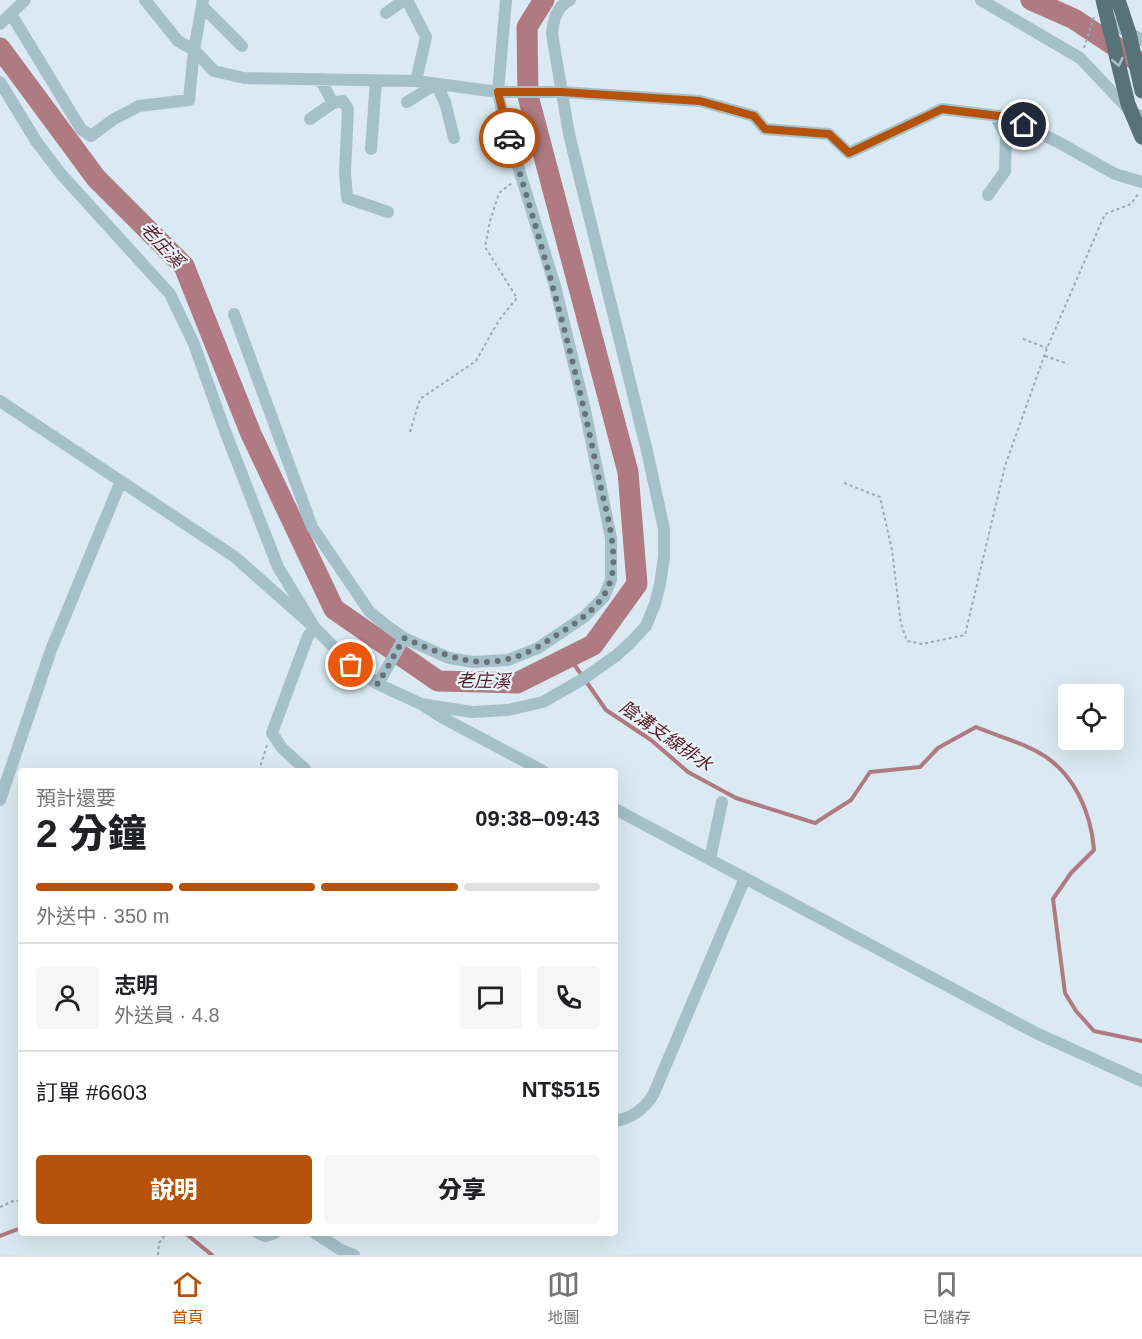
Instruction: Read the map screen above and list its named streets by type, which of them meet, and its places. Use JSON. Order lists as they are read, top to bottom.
{
  "water": ["老庄溪", "陰溝支線排水"],
  "page": {
    "heading": ["2 分鐘", "預計還要", "09:38–09:43"],
    "panel": [
      "志明",
      "外送員 · 4.8",
      "訂單 #6603",
      "NT$515"
    ],
    "bar": "外送中 · 350 m",
    "buttons": ["說明", "分享"],
    "tabs": ["首頁", "地圖", "已儲存"]
  }
}
